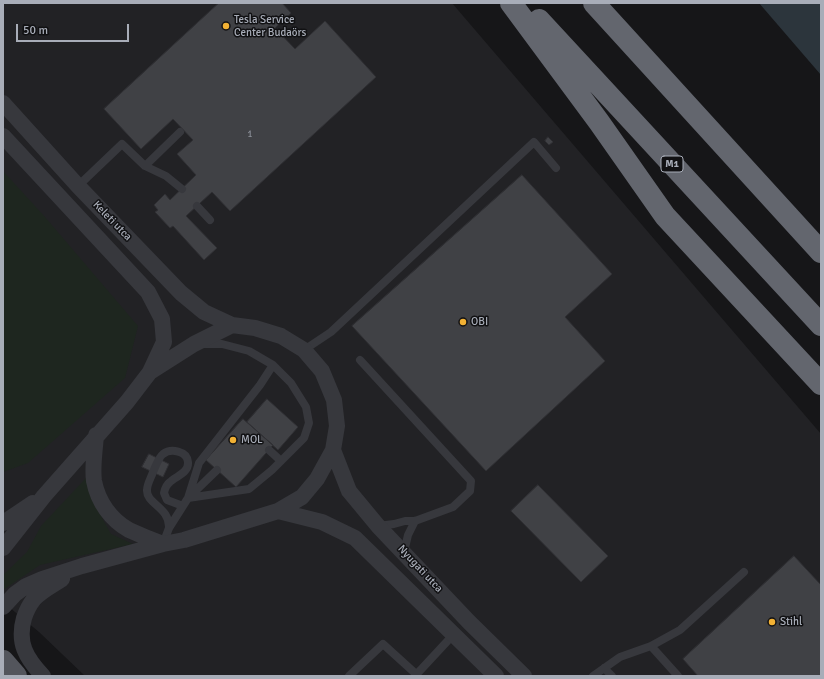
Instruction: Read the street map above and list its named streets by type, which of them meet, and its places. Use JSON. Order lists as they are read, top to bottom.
{
  "streets": {
    "highway": ["M1"],
    "street": ["Keleti utca", "Nyugati utca"]
  },
  "crossings": [
    ["Keleti utca", "Nyugati utca"]
  ],
  "places": [
    "Tesla Service Center Budaörs",
    "OBI",
    "MOL",
    "Stihl"
  ],
  "house_numbers": ["1"],
  "scale_bar": "50 m"
}
